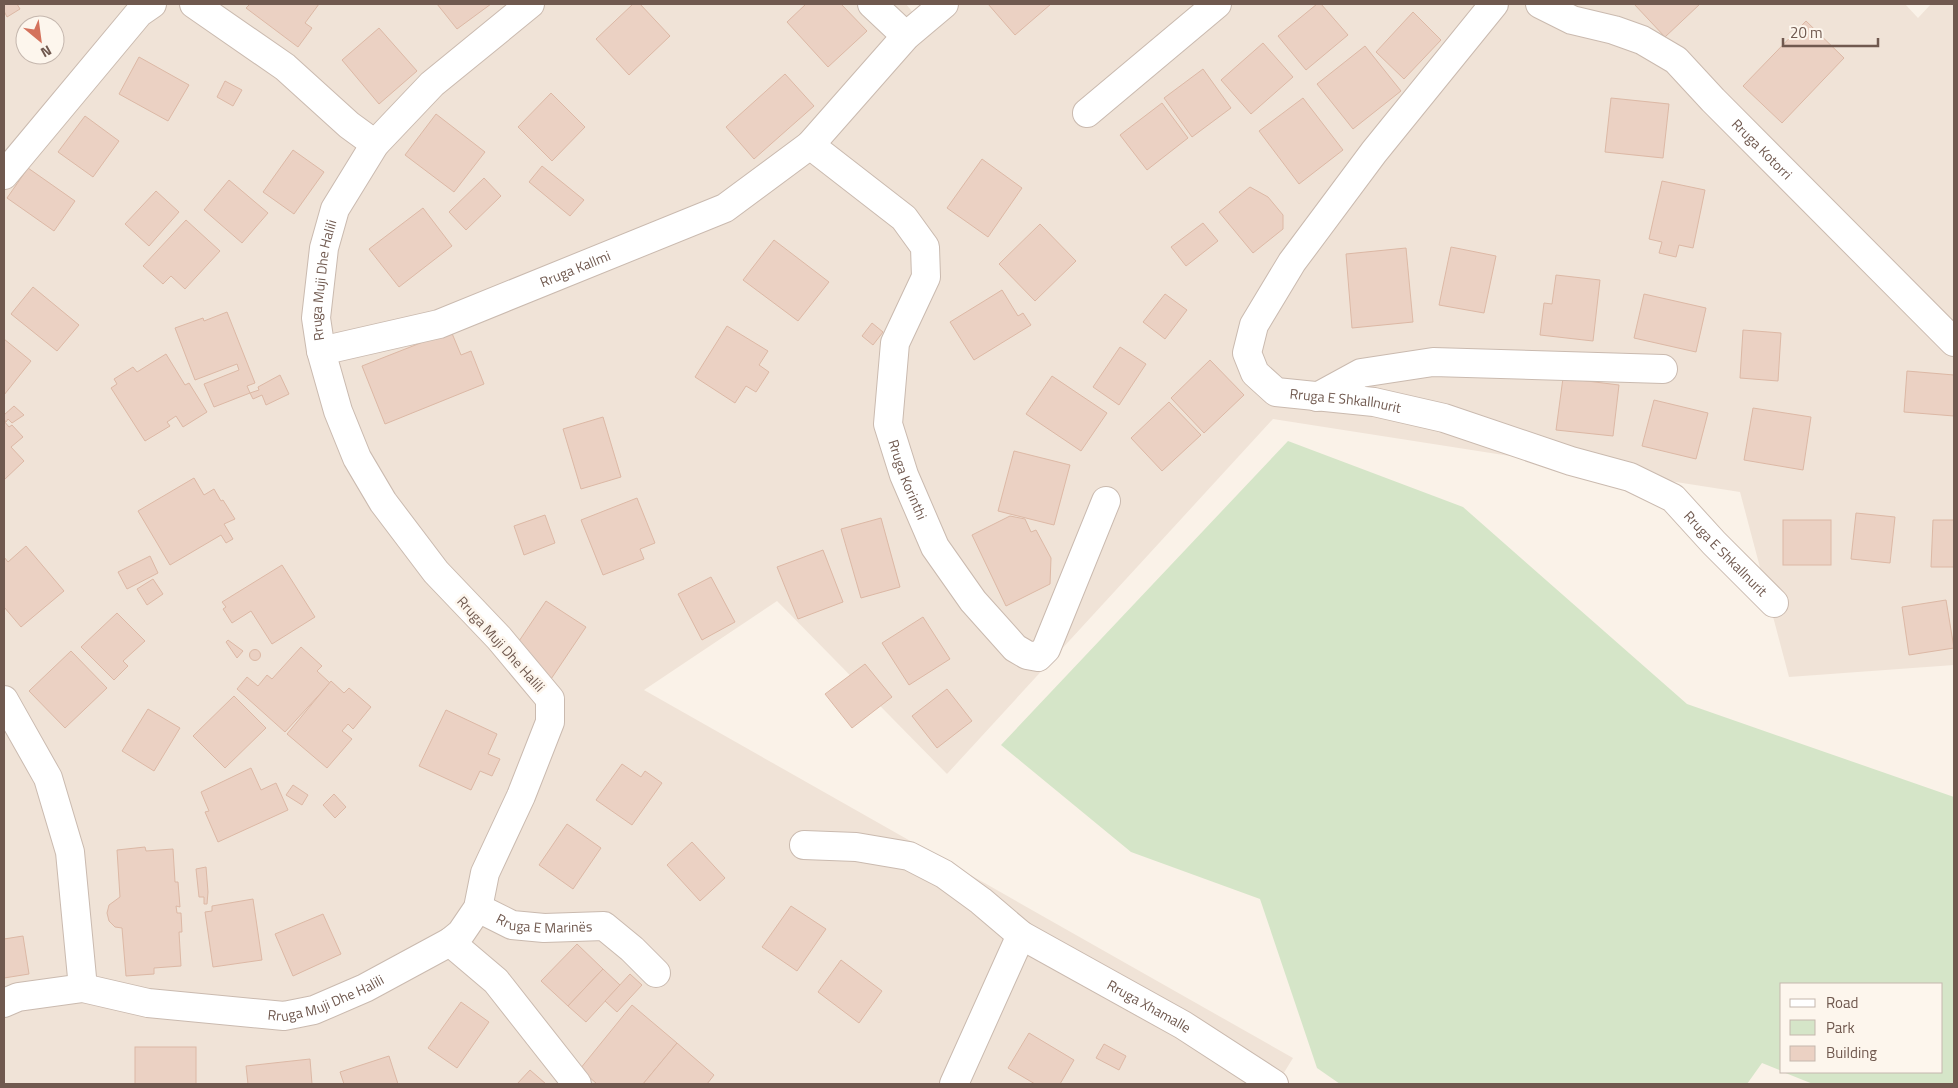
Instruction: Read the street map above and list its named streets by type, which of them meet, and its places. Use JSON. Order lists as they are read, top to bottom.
{
  "streets": {
    "street": [
      "Rruga Kotorri",
      "Rruga Kallmi",
      "Rruga Muji Dhe Halili",
      "Rruga E Shkallnurit",
      "Rruga Korinthi",
      "Rruga E Marinës",
      "Rruga Xhamalle"
    ]
  },
  "crossings": [
    ["Rruga Kallmi", "Rruga Muji Dhe Halili"],
    ["Rruga Kallmi", "Rruga Korinthi"],
    ["Rruga Muji Dhe Halili", "Rruga E Marinës"]
  ],
  "legend": ["Road", "Park", "Building"],
  "scale_bar": "20 m",
  "north": "bottom right"
}
